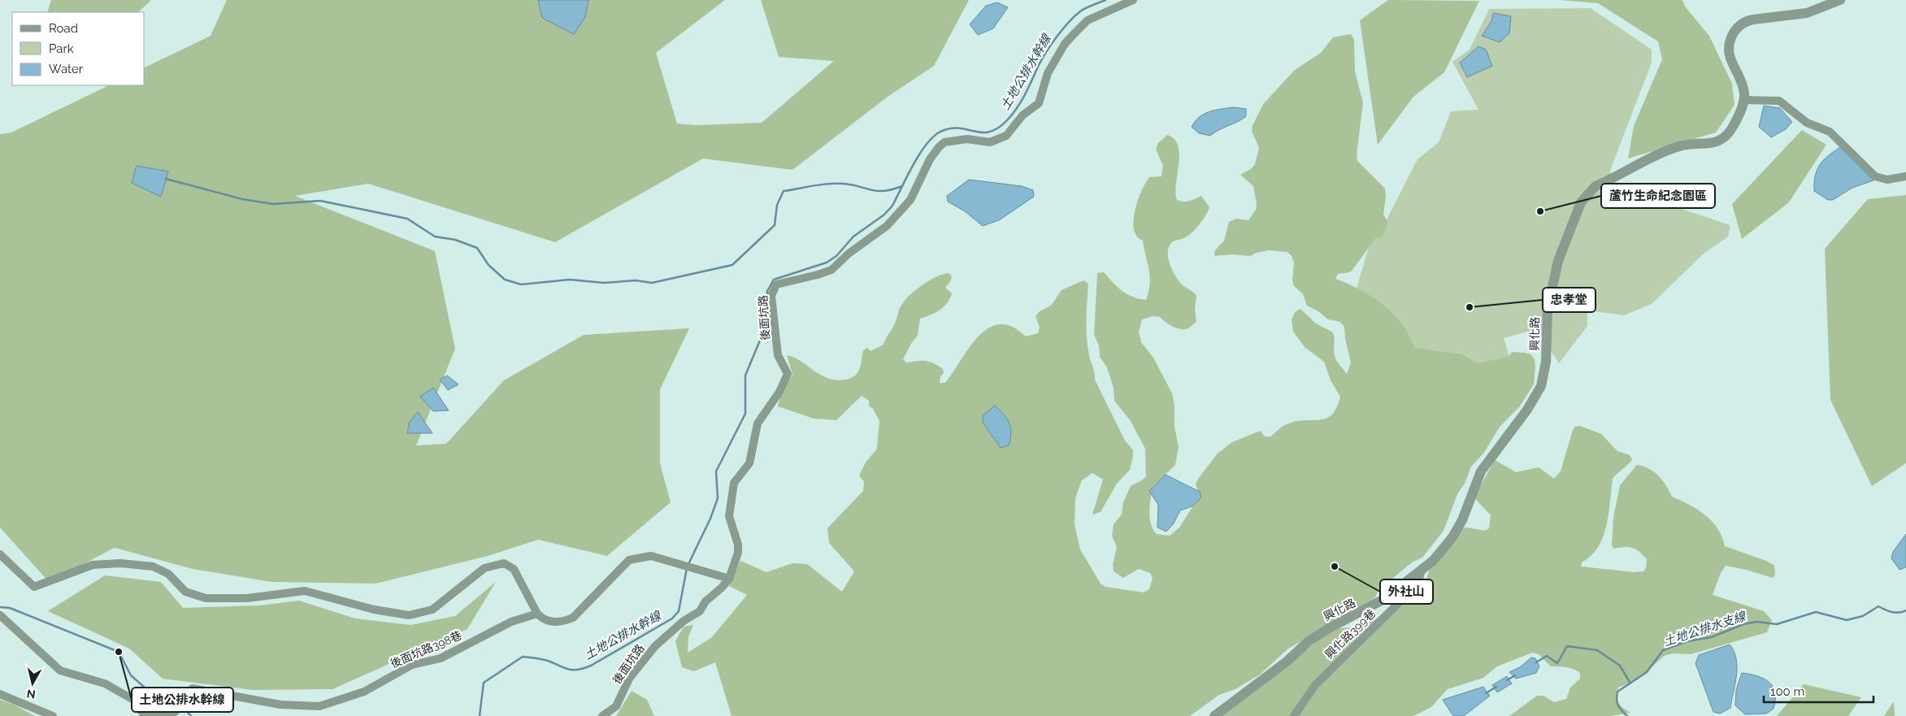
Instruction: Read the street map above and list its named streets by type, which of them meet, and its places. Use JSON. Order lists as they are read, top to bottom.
{
  "streets": {
    "street": [
      "後面坑路",
      "興化路",
      "興化路399巷",
      "後面坑路398巷"
    ]
  },
  "crossings": [
    ["興化路", "興化路399巷"]
  ],
  "water": ["土地公排水幹線", "土地公排水支線"],
  "places": [
    "蘆竹生命紀念園區",
    "忠孝堂",
    "外社山",
    "土地公排水幹線"
  ],
  "legend": ["Road", "Park", "Water"],
  "scale_bar": "100 m",
  "north": "bottom"
}
